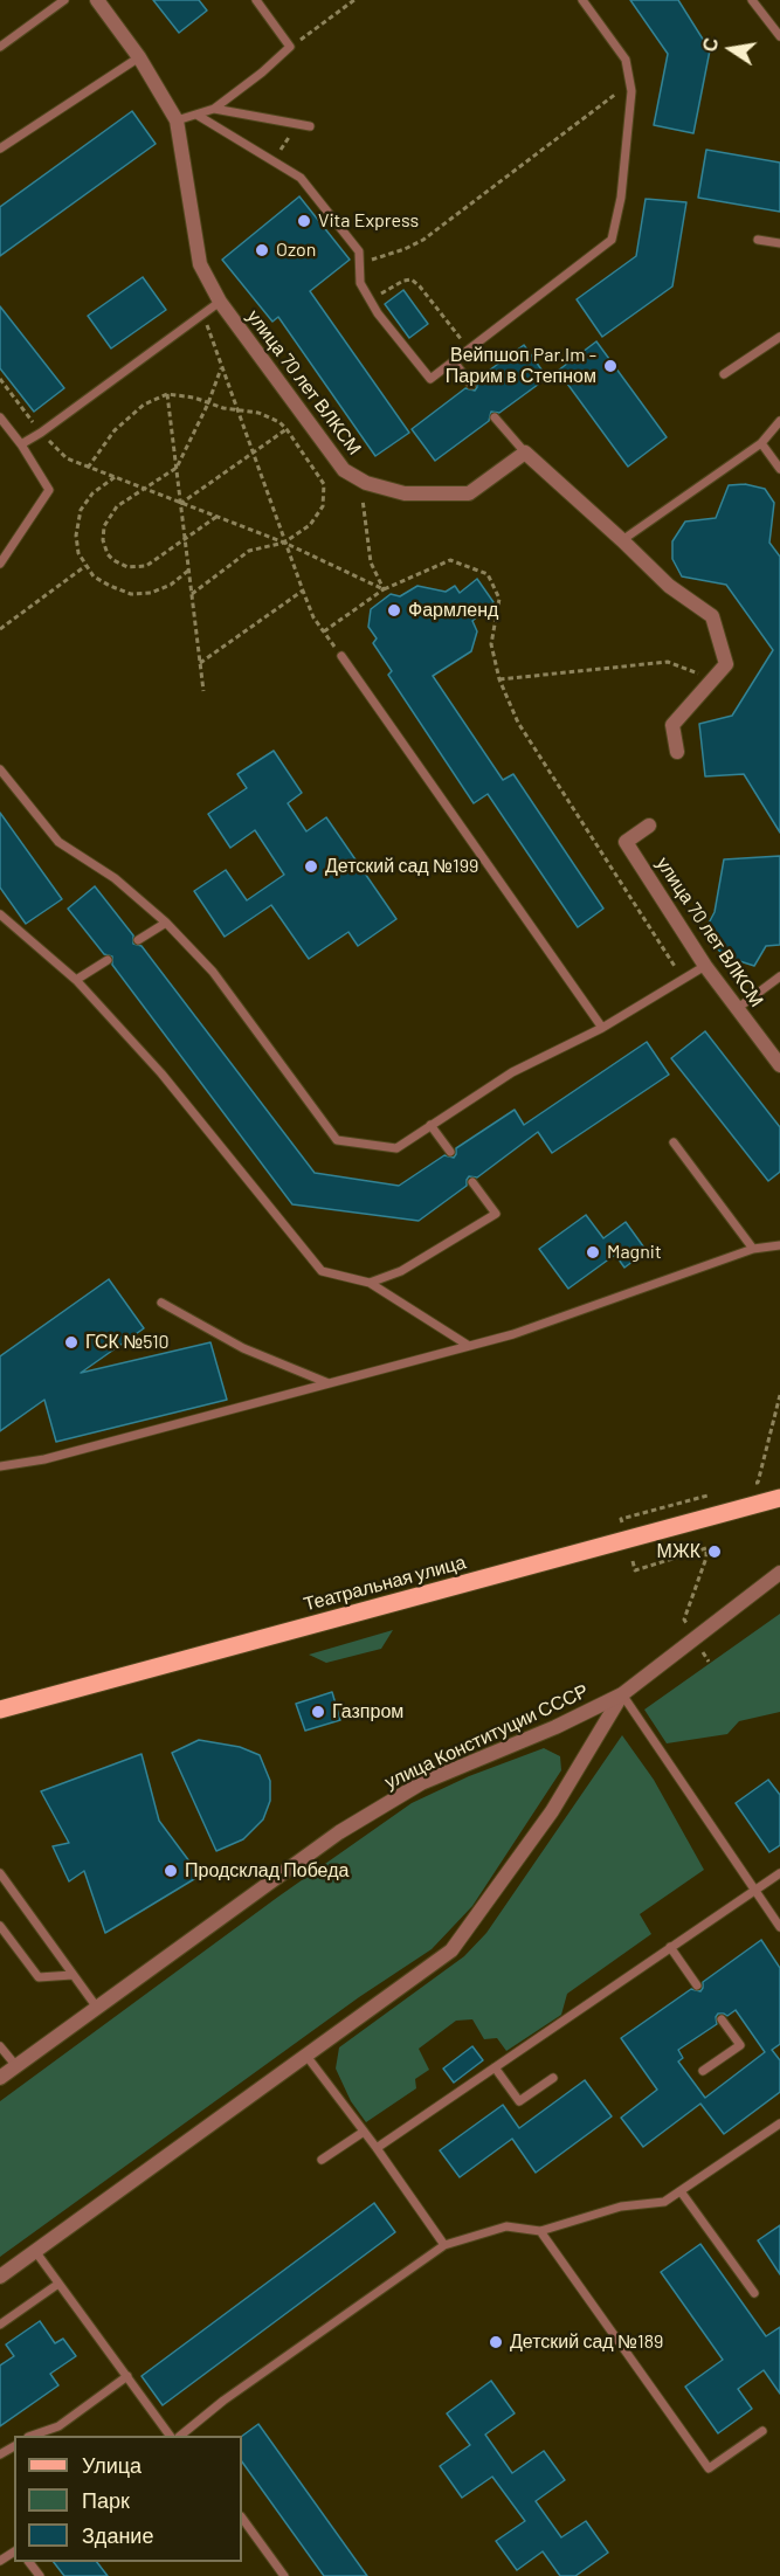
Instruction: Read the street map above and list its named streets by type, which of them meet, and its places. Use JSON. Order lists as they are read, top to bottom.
{
  "streets": {
    "main road": ["Театральная улица"],
    "street": ["улица 70 лет ВЛКСМ", "улица Конституции СССР"]
  },
  "places": [
    "Vita Express",
    "Ozon",
    "Вейпшоп Par.Im - Парим в Степном",
    "Фармленд",
    "Детский сад №199",
    "Magnit",
    "ГСК №510",
    "МЖК",
    "Газпром",
    "Продсклад Победа",
    "Детский сад №189"
  ],
  "legend": ["Улица", "Парк", "Здание"],
  "north": "left"
}
